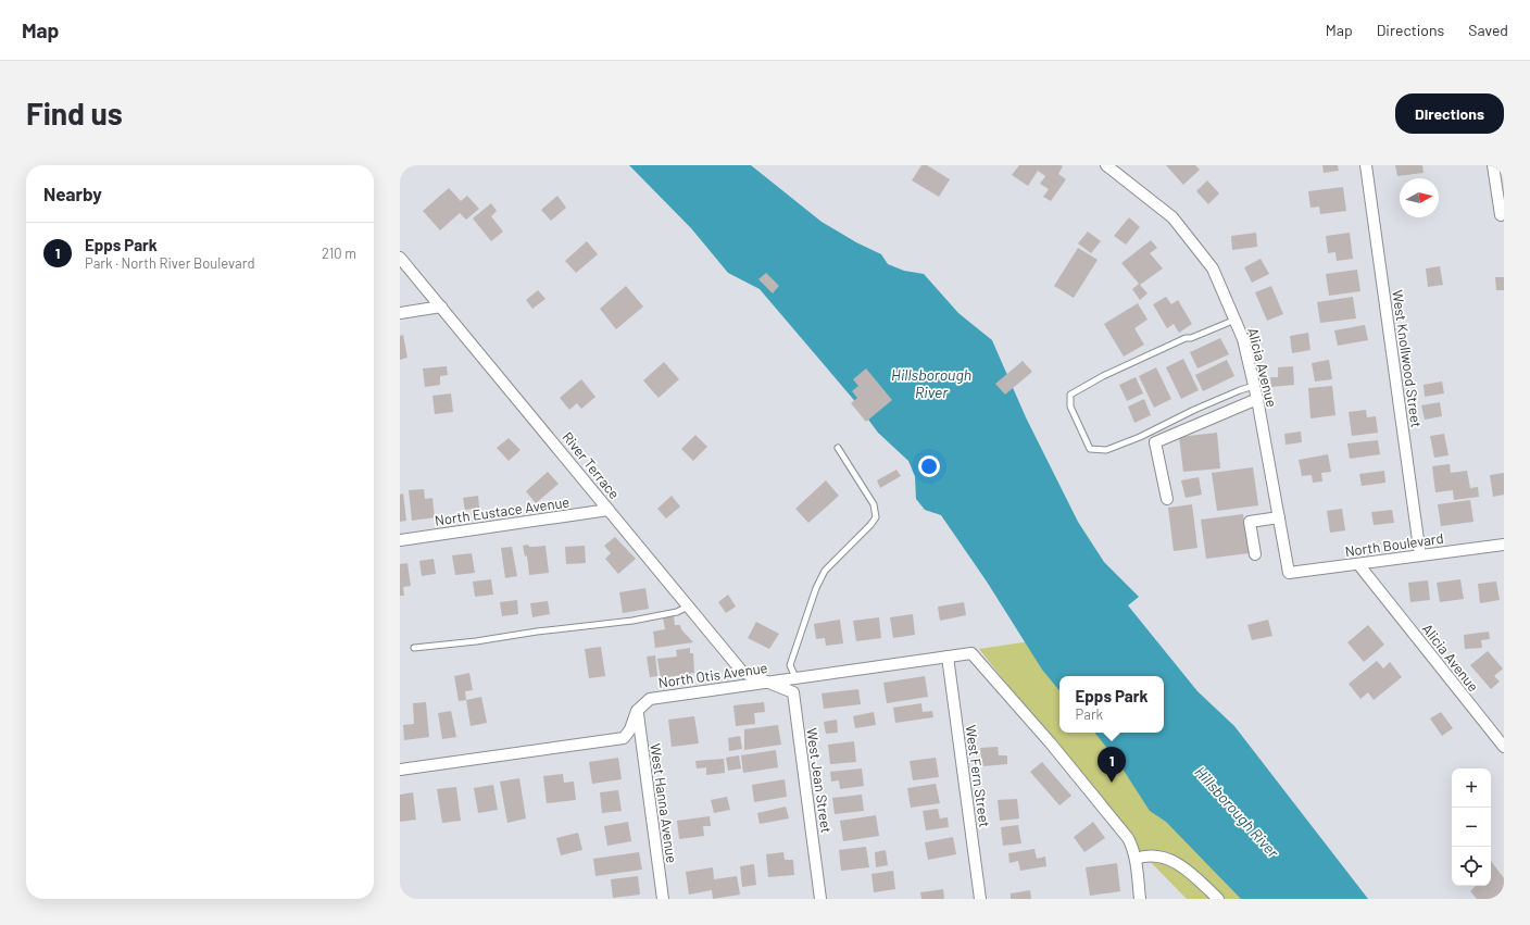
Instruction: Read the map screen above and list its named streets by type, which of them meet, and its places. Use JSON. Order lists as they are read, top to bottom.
{
  "streets": {
    "street": [
      "West Knollwood Street",
      "Alicia Avenue",
      "River Terrace",
      "North Eustace Avenue",
      "North Boulevard",
      "North Otis Avenue",
      "West Fern Street",
      "West Jean Street",
      "West Hanna Avenue"
    ]
  },
  "crossings": [
    ["West Knollwood Street", "North Boulevard"],
    ["Alicia Avenue", "North Boulevard"],
    ["River Terrace", "North Eustace Avenue"],
    ["River Terrace", "North Otis Avenue"],
    ["River Terrace", "West Jean Street"],
    ["North Otis Avenue", "West Fern Street"],
    ["North Otis Avenue", "West Jean Street"],
    ["North Otis Avenue", "West Hanna Avenue"]
  ],
  "water": ["Hillsborough River"],
  "north": "right",
  "page": {
    "header": "Map",
    "nav": ["Map", "Directions", "Saved"],
    "buttons": "Directions",
    "title": "Find us",
    "heading": "Nearby",
    "list": [
      {
        "mark": "1",
        "name": "Epps Park",
        "note": "Park · North River Boulevard",
        "value": "210 m"
      }
    ],
    "popup": ["Epps Park", "Park"],
    "pins": "1",
    "map_buttons": ["+", "−"]
  }
}
